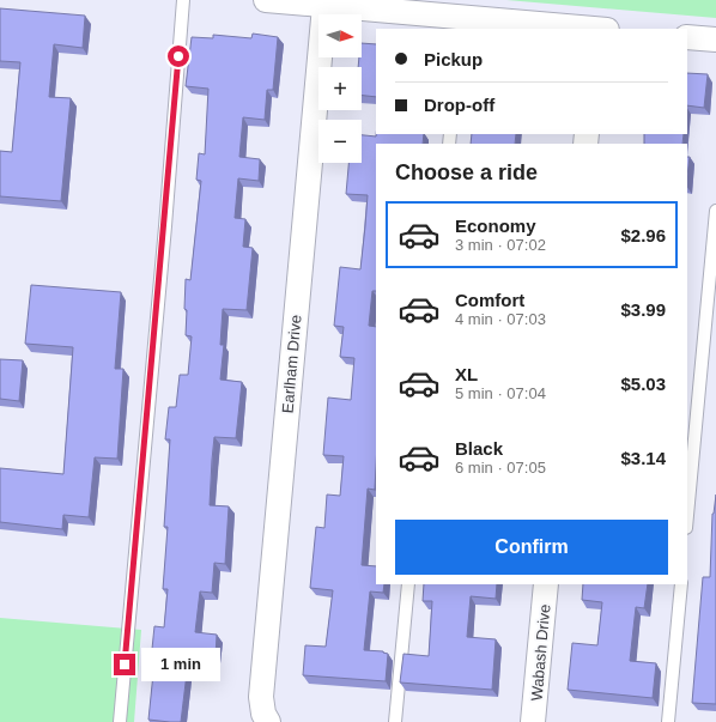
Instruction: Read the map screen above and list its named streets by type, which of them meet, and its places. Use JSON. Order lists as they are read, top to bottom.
{
  "streets": {
    "street": ["Earlham Drive", "Wabash Drive"]
  },
  "north": "right",
  "page": {
    "map_buttons": ["+", "−"],
    "banner": ["Pickup", "Drop-off"],
    "heading": "Choose a ride",
    "list": [
      {
        "name": "Economy",
        "note": "3 min · 07:02",
        "value": "$2.96"
      },
      {
        "name": "Comfort",
        "note": "4 min · 07:03",
        "value": "$3.99"
      },
      {
        "name": "XL",
        "note": "5 min · 07:04",
        "value": "$5.03"
      },
      {
        "name": "Black",
        "note": "6 min · 07:05",
        "value": "$3.14"
      }
    ],
    "buttons": "Confirm",
    "bubble": "1 min"
  }
}
